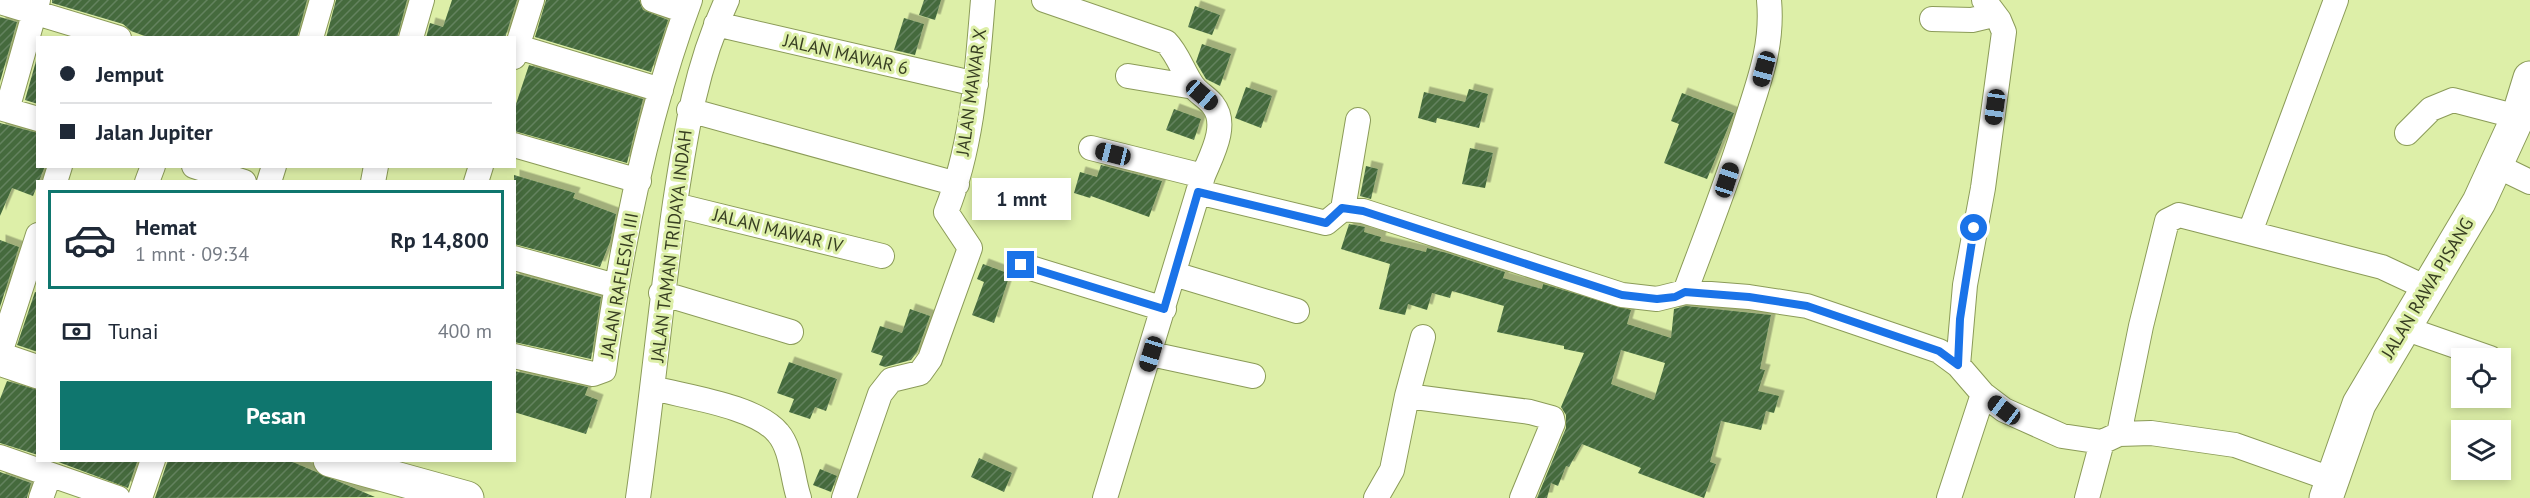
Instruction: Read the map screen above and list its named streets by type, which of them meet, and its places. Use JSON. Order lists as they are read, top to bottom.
{
  "streets": {
    "street": [
      "JALAN MAWAR 6",
      "JALAN MAWAR X",
      "JALAN MAWAR IV",
      "JALAN TAMAN TRIDAYA INDAH",
      "JALAN RAFLESIA III",
      "JALAN RAWA PISANG"
    ]
  },
  "crossings": [
    ["JALAN MAWAR 6", "JALAN MAWAR X"],
    ["JALAN MAWAR 6", "JALAN TAMAN TRIDAYA INDAH"],
    ["JALAN MAWAR IV", "JALAN TAMAN TRIDAYA INDAH"]
  ],
  "page": {
    "banner": ["Jemput", "Jalan Jupiter"],
    "bubble": "1 mnt",
    "list": [
      {
        "name": "Hemat",
        "note": "1 mnt · 09:34",
        "value": "Rp 14,800"
      }
    ],
    "pay": ["Tunai", "400 m"],
    "buttons": "Pesan"
  }
}
